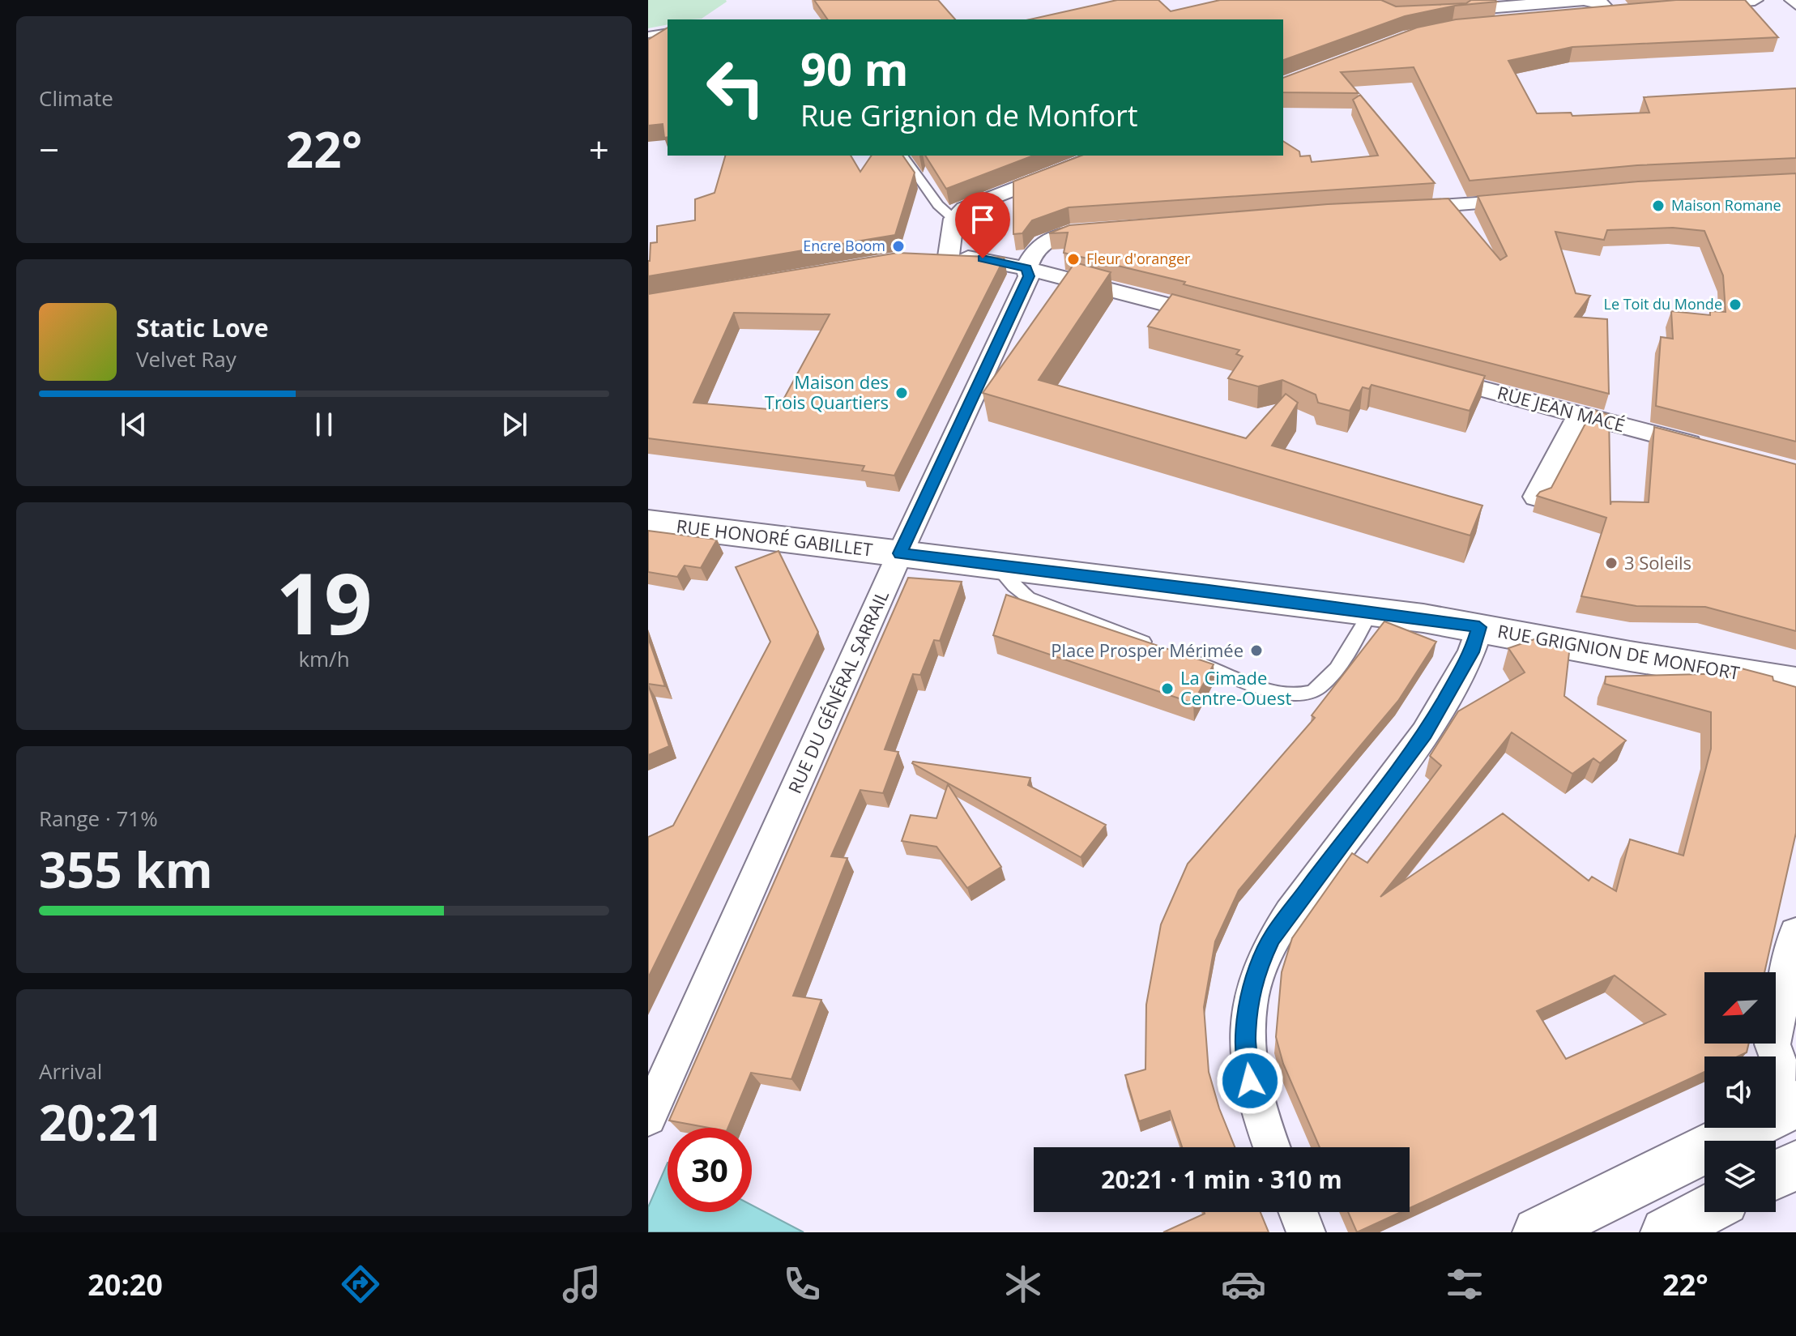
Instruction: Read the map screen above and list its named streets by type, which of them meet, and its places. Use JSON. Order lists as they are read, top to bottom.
{
  "streets": {
    "street": [
      "RUE JEAN MACÉ",
      "RUE HONORÉ GABILLET",
      "RUE GRIGNION DE MONFORT",
      "RUE DU GÉNÉRAL SARRAIL"
    ]
  },
  "crossings": [
    ["RUE HONORÉ GABILLET", "RUE GRIGNION DE MONFORT"],
    ["RUE HONORÉ GABILLET", "RUE DU GÉNÉRAL SARRAIL"],
    ["RUE GRIGNION DE MONFORT", "RUE DU GÉNÉRAL SARRAIL"]
  ],
  "places": [
    "Maison Romane",
    "Encre Boom",
    "Fleur d'oranger",
    "Le Toit du Monde",
    "Maison des Trois Quartiers",
    "3 Soleils",
    "Place Prosper Mérimée",
    "La Cimade Centre-Ouest"
  ],
  "north": "bottom left",
  "page": {
    "tile": [
      "Climate",
      ["19", "km/h"],
      ["Range · 71%", "355 km"],
      ["Arrival", "20:21"]
    ],
    "turn": ["90 m", "Rue Grignion de Monfort"],
    "heat": ["−", "22°", "+"],
    "song": ["Static Love", "Velvet Ray"],
    "limit": "30",
    "trip": "20:21 · 1 min · 310 m",
    "tabs": ["20:20", "22°"]
  }
}
